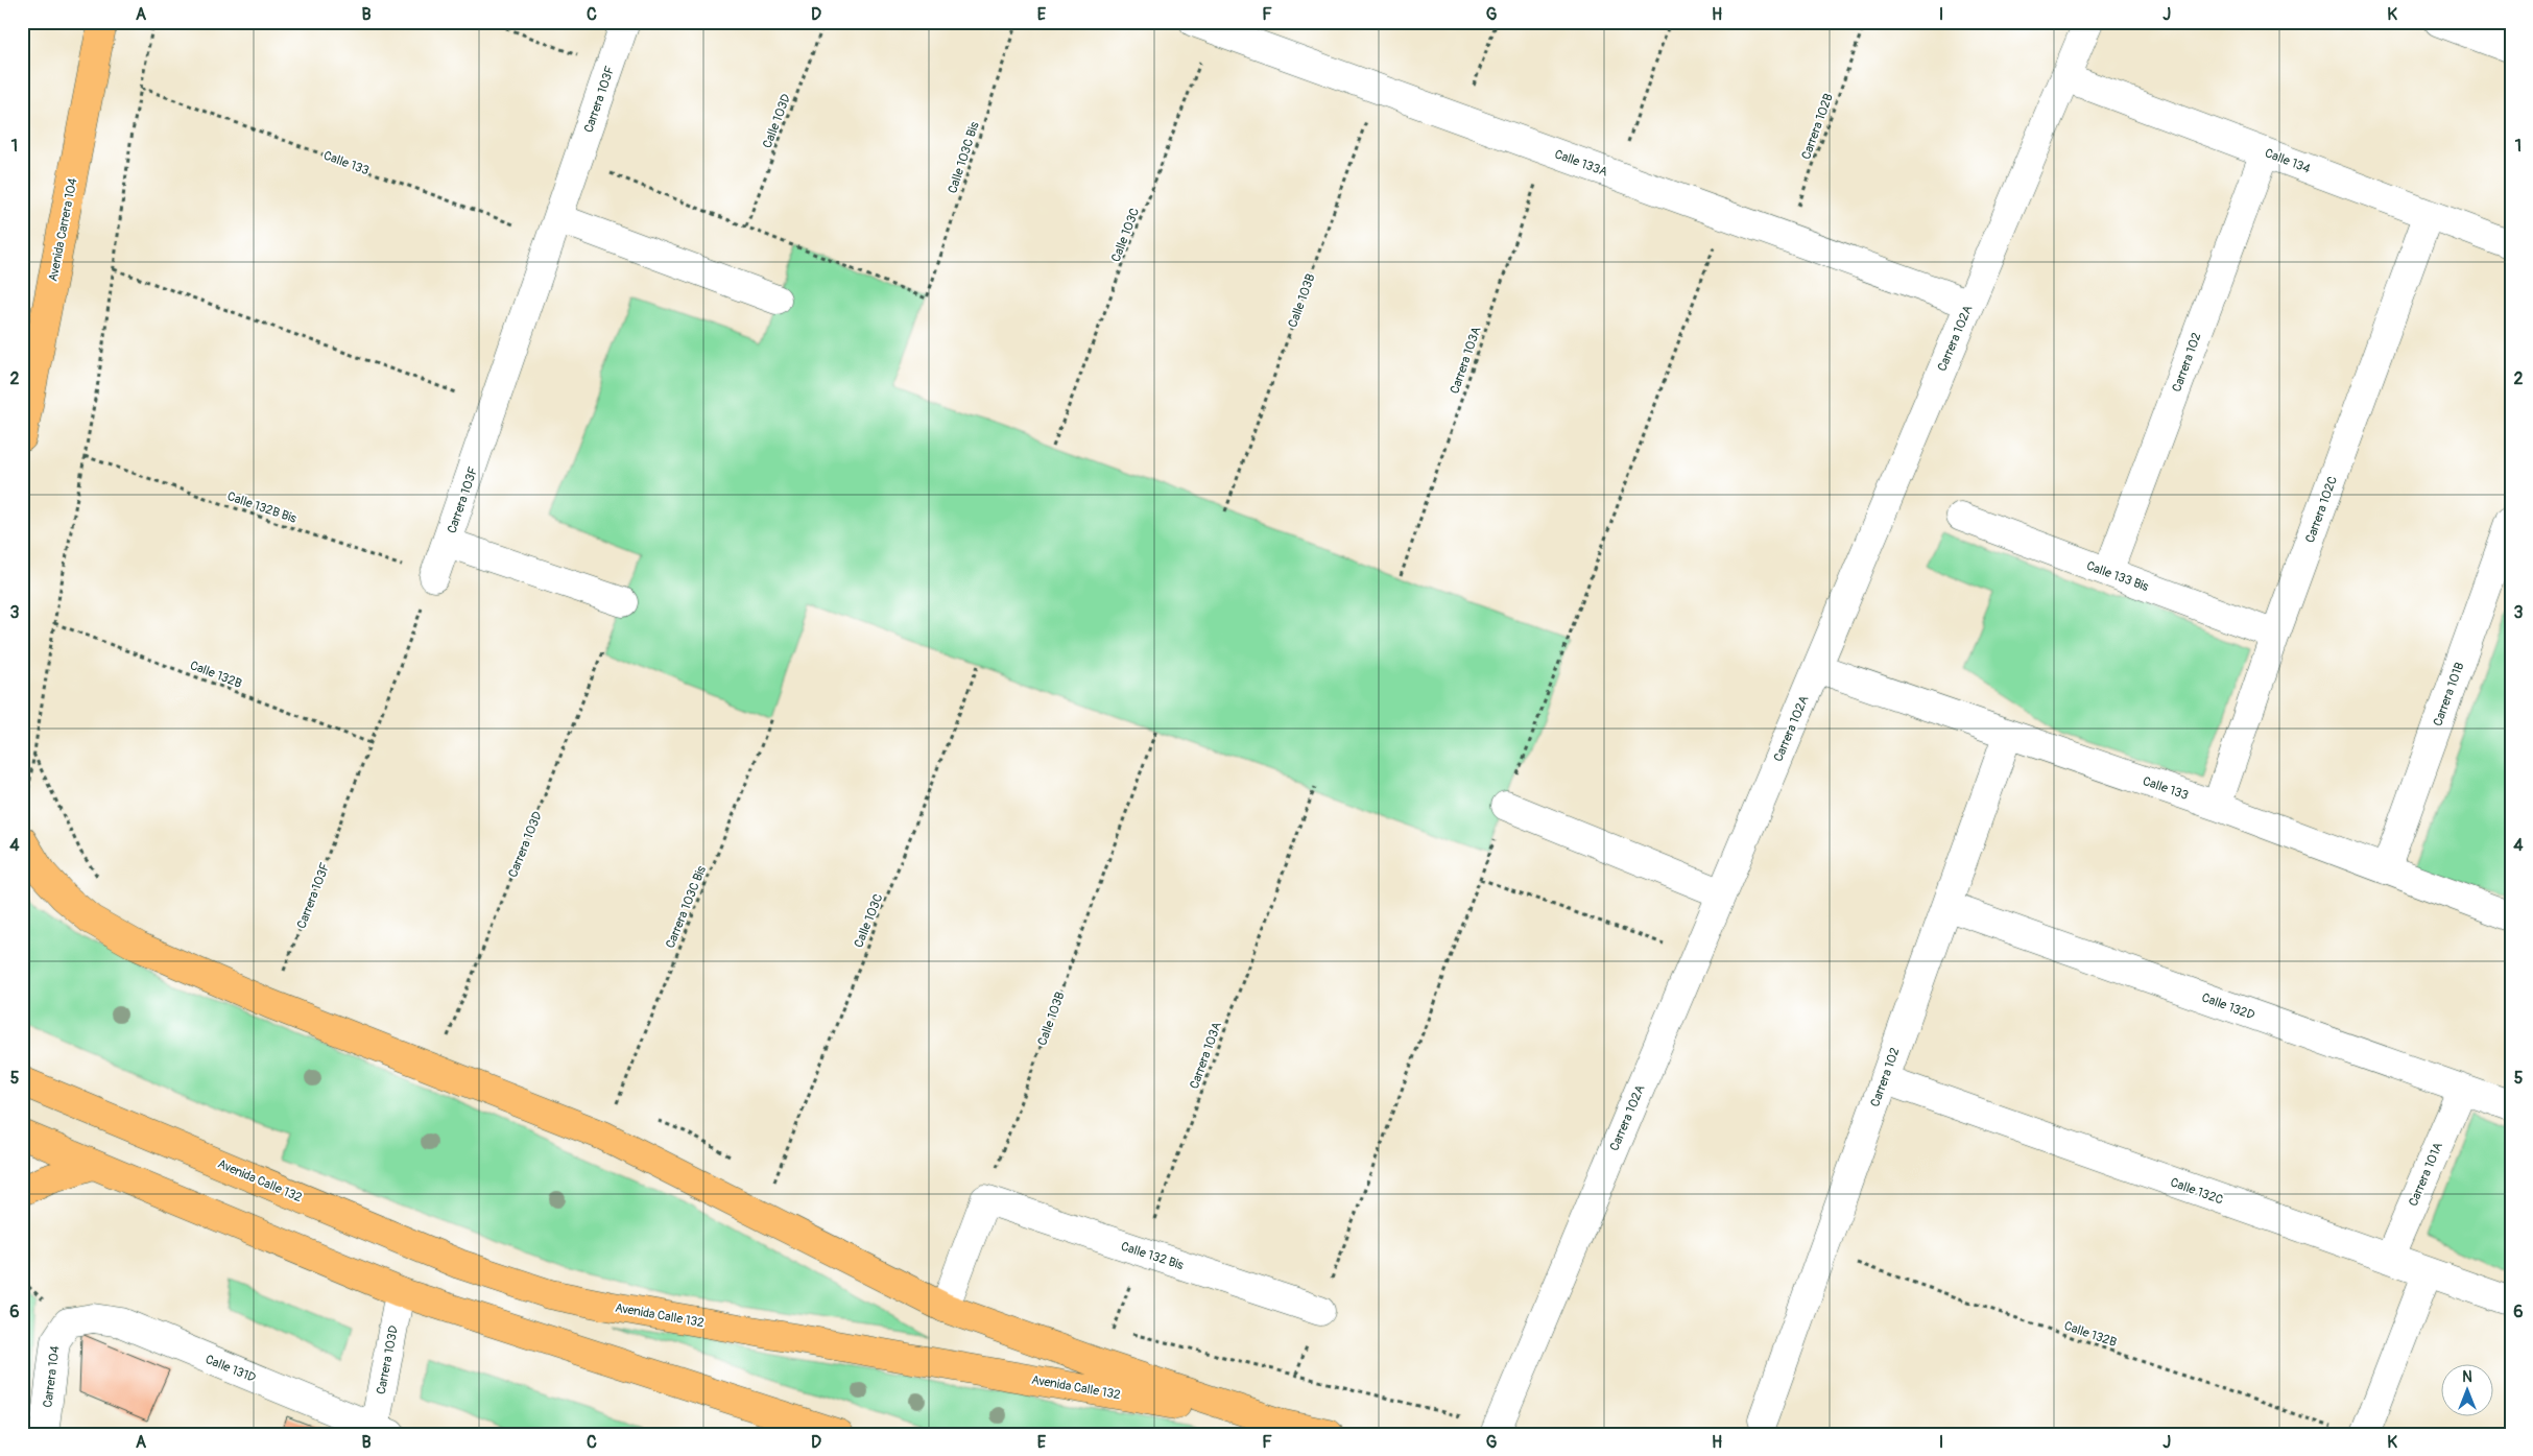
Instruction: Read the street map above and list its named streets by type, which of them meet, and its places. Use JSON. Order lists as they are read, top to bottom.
{
  "streets": {
    "main road": ["Avenida Carrera 104", "Avenida Calle 132"],
    "street": [
      "Carrera 103F",
      "Calle 134",
      "Calle 133",
      "Calle 133A",
      "Carrera 102A",
      "Carrera 102",
      "Carrera 102C",
      "Calle 133 Bis",
      "Carrera 101B",
      "Carrera 103D",
      "Calle 132D",
      "Carrera 101A",
      "Calle 132C",
      "Calle 132 Bis",
      "Calle 131D",
      "Carrera 104"
    ],
    "path": [
      "Calle 103D",
      "Carrera 102B",
      "Calle 103C Bis",
      "Calle 103C",
      "Calle 103B",
      "Carrera 103A",
      "Calle 132B Bis",
      "Calle 132B",
      "Carrera 103C Bis"
    ]
  },
  "crossings": [
    ["Carrera 103F", "Calle 133"],
    ["Carrera 103F", "Calle 132B Bis"],
    ["Carrera 103F", "Calle 132B"],
    ["Calle 103D", "Calle 103C Bis"],
    ["Carrera 102B", "Calle 133A"],
    ["Calle 134", "Carrera 102A"],
    ["Calle 134", "Carrera 102"],
    ["Calle 134", "Carrera 102C"],
    ["Calle 133", "Carrera 102A"],
    ["Calle 133", "Carrera 102"],
    ["Calle 133", "Carrera 102C"],
    ["Calle 133", "Carrera 101B"],
    ["Calle 133A", "Calle 103C"],
    ["Calle 133A", "Calle 103B"],
    ["Calle 133A", "Carrera 102A"],
    ["Calle 133A", "Carrera 103A"],
    ["Calle 103B", "Calle 132 Bis"],
    ["Carrera 103A", "Calle 132 Bis"],
    ["Carrera 102", "Calle 133 Bis"],
    ["Carrera 102", "Calle 132B"],
    ["Carrera 102", "Calle 132D"],
    ["Carrera 102", "Calle 132C"],
    ["Carrera 102C", "Calle 133 Bis"],
    ["Carrera 103D", "Calle 131D"],
    ["Calle 132D", "Carrera 101A"],
    ["Carrera 101A", "Calle 132C"],
    ["Calle 131D", "Carrera 104"]
  ],
  "north": "top",
  "grid": {
    "columns": [
      "A",
      "B",
      "C",
      "D",
      "E",
      "F",
      "G",
      "H",
      "I",
      "J",
      "K"
    ],
    "rows": [
      "1",
      "2",
      "3",
      "4",
      "5",
      "6"
    ]
  }
}
